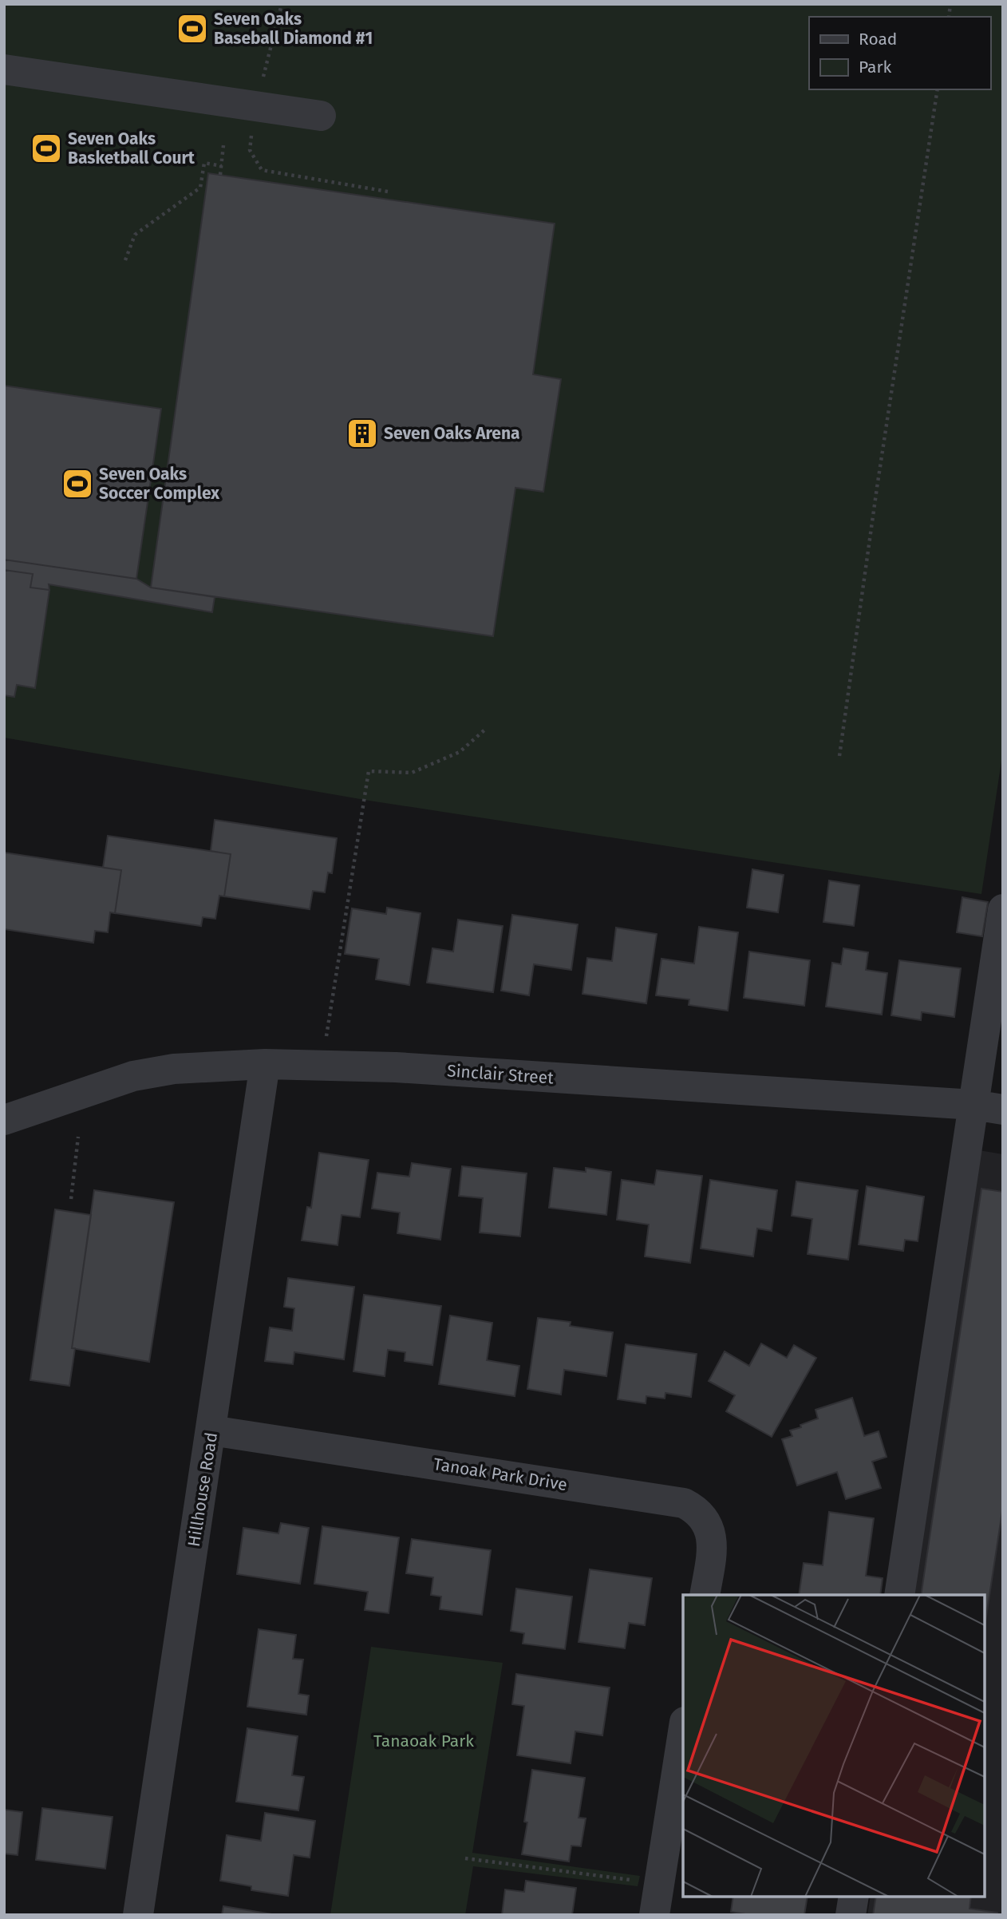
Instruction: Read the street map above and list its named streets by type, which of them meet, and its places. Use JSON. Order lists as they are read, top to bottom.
{
  "streets": {
    "street": ["Sinclair Street", "Tanoak Park Drive", "Hillhouse Road"]
  },
  "crossings": [
    ["Sinclair Street", "Hillhouse Road"],
    ["Tanoak Park Drive", "Hillhouse Road"]
  ],
  "parks": ["Tanaoak Park"],
  "places": {
    "sports": ["Seven Oaks Baseball Diamond #1", "Seven Oaks Basketball Court", "Seven Oaks Soccer Complex"],
    "building": ["Seven Oaks Arena"]
  },
  "legend": ["Road", "Park"]
}
